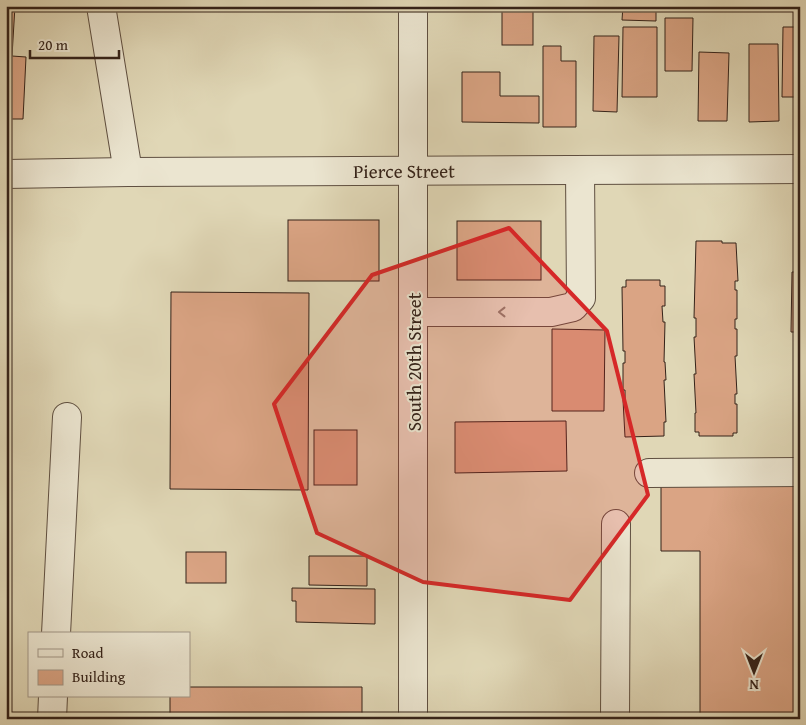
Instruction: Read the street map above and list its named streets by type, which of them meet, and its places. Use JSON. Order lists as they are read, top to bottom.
{
  "streets": {
    "street": ["Pierce Street", "South 20th Street"]
  },
  "crossings": [
    ["Pierce Street", "South 20th Street"]
  ],
  "legend": ["Road", "Building"],
  "scale_bar": "20 m",
  "north": "bottom"
}
